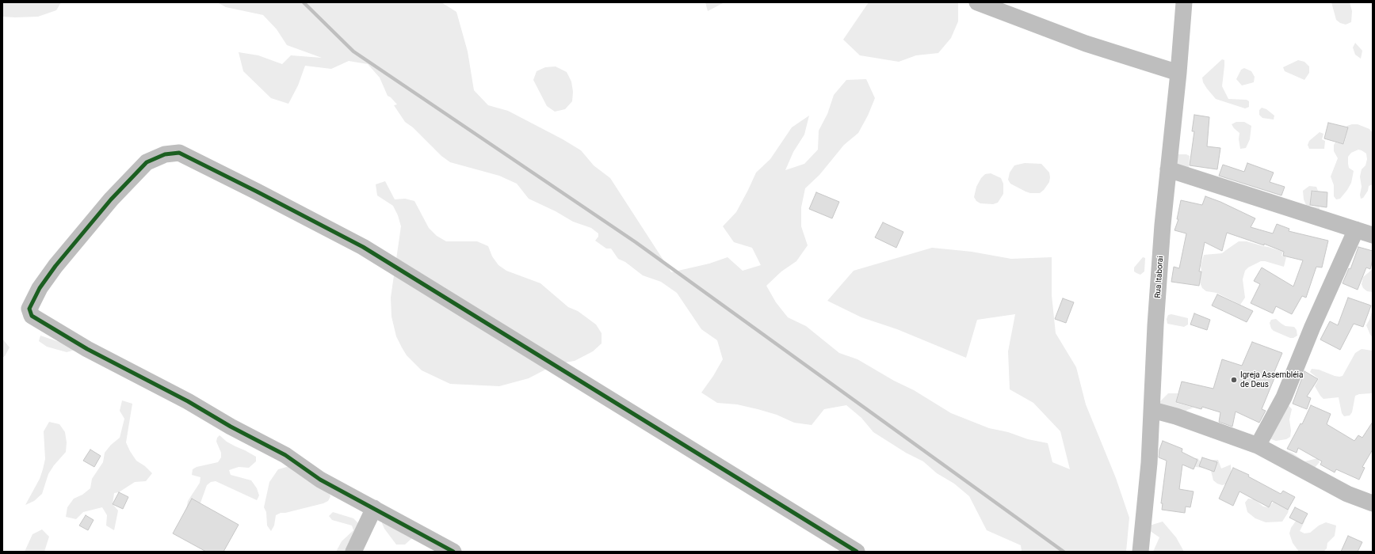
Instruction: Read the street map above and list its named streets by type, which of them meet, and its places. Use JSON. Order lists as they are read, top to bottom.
{
  "streets": {
    "street": ["Rua Itaborai"]
  },
  "places": ["Igreja Assembléia de Deus"]
}
